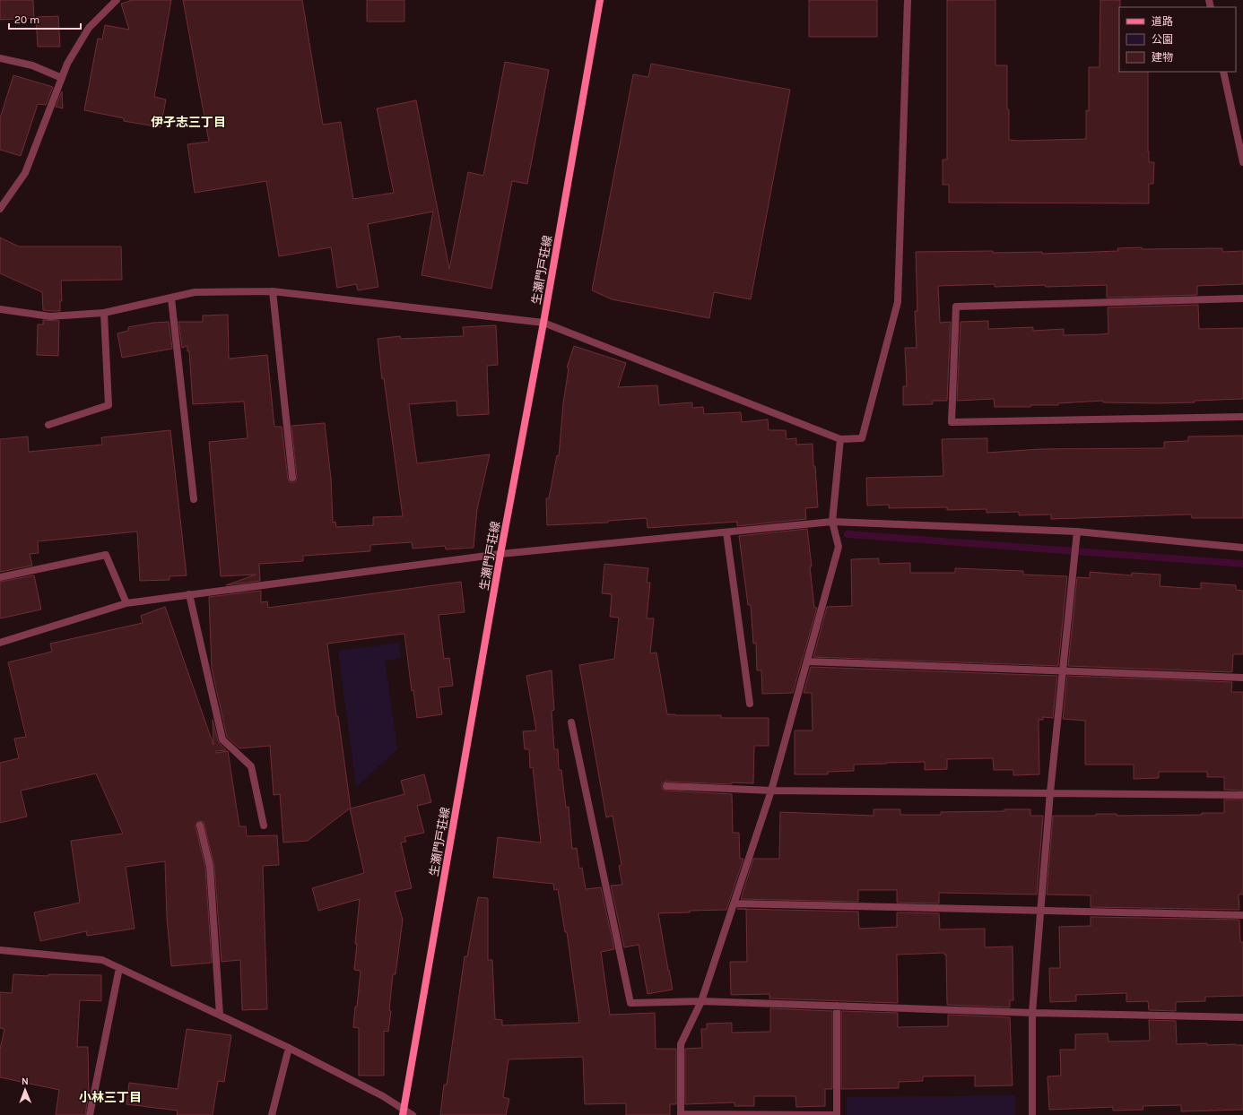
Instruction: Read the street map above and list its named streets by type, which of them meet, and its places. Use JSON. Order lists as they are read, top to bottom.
{
  "streets": {
    "main road": ["生瀬門戸荘線"]
  },
  "districts": ["伊孑志三丁目", "小林三丁目"],
  "legend": ["道路", "公園", "建物"],
  "scale_bar": "20 m",
  "north": "top"
}
